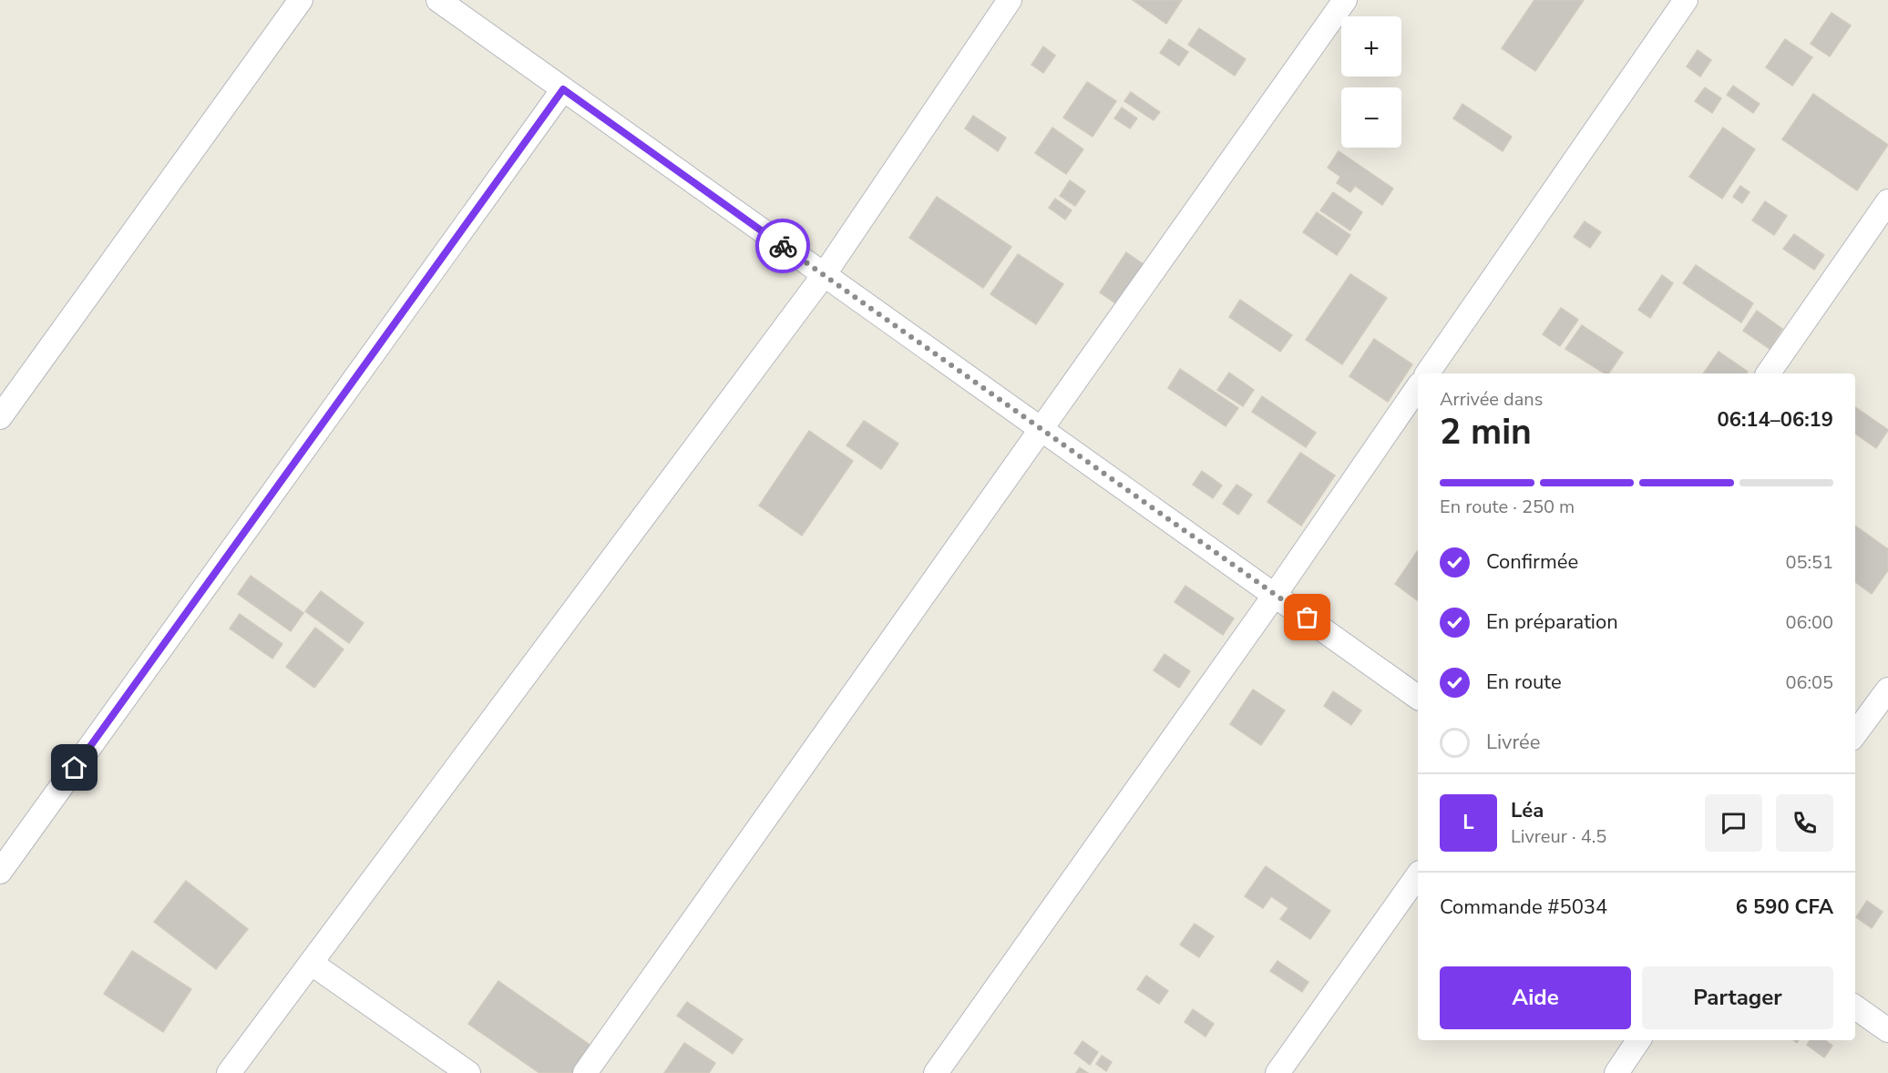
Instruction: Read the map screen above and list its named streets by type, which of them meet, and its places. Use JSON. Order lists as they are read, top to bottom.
{
  "page": {
    "map_buttons": ["+", "−"],
    "heading": ["2 min", "Arrivée dans", "06:14–06:19"],
    "panel": [
      "Léa",
      "Livreur · 4.5",
      "Commande #5034",
      "6 590 CFA"
    ],
    "bar": "En route · 250 m",
    "list": [
      ["Confirmée", "05:51"],
      ["En préparation", "06:00"],
      ["En route", "06:05"],
      "Livrée"
    ],
    "round": "L",
    "buttons": ["Aide", "Partager"]
  }
}
